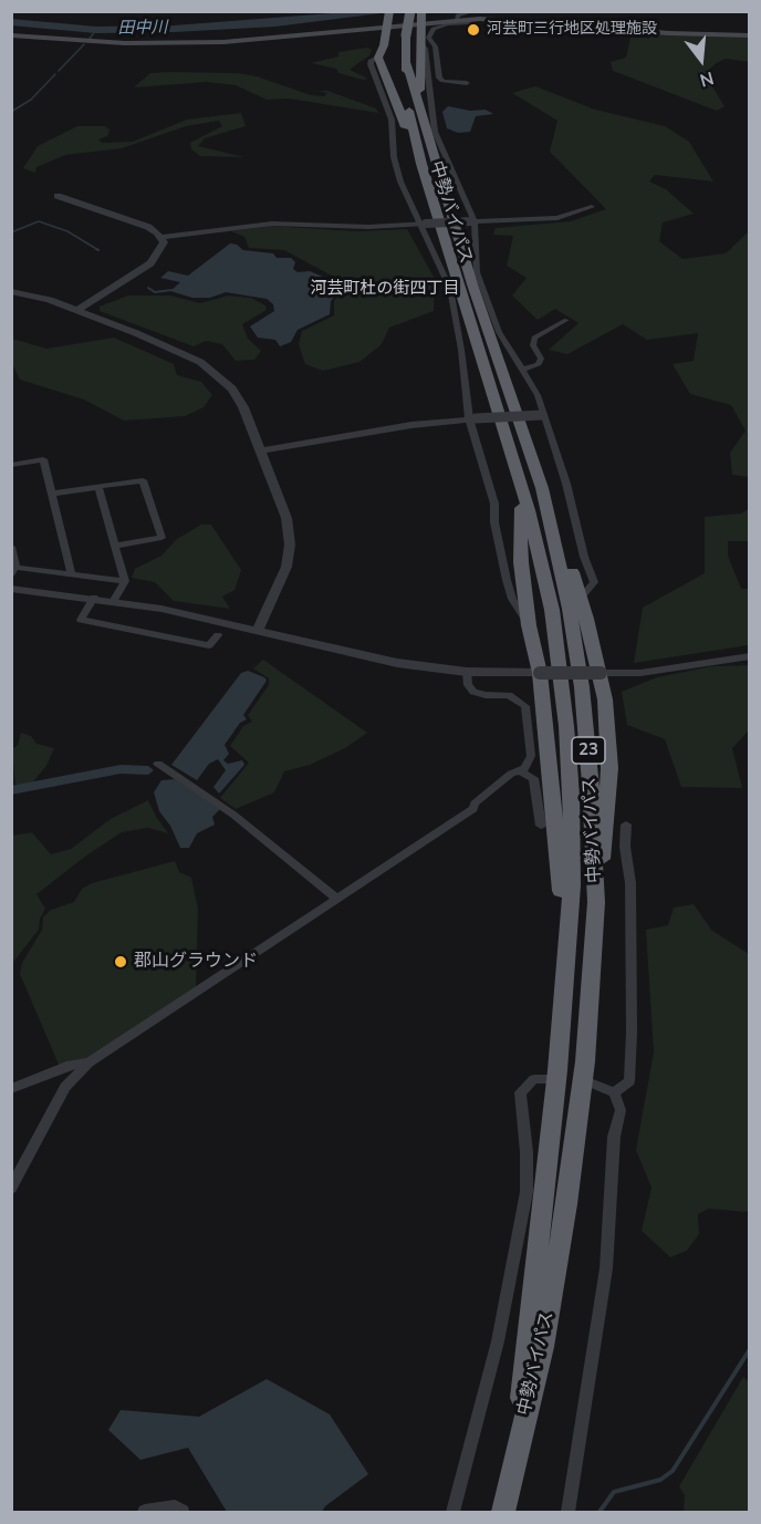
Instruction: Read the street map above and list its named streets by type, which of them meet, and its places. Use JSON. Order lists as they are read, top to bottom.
{
  "streets": {
    "highway": ["中勢バイパス", "23"]
  },
  "districts": ["河芸町杜の街四丁目"],
  "water": ["田中川"],
  "places": ["河芸町三行地区処理施設", "郡山グラウンド"],
  "north": "bottom"
}
